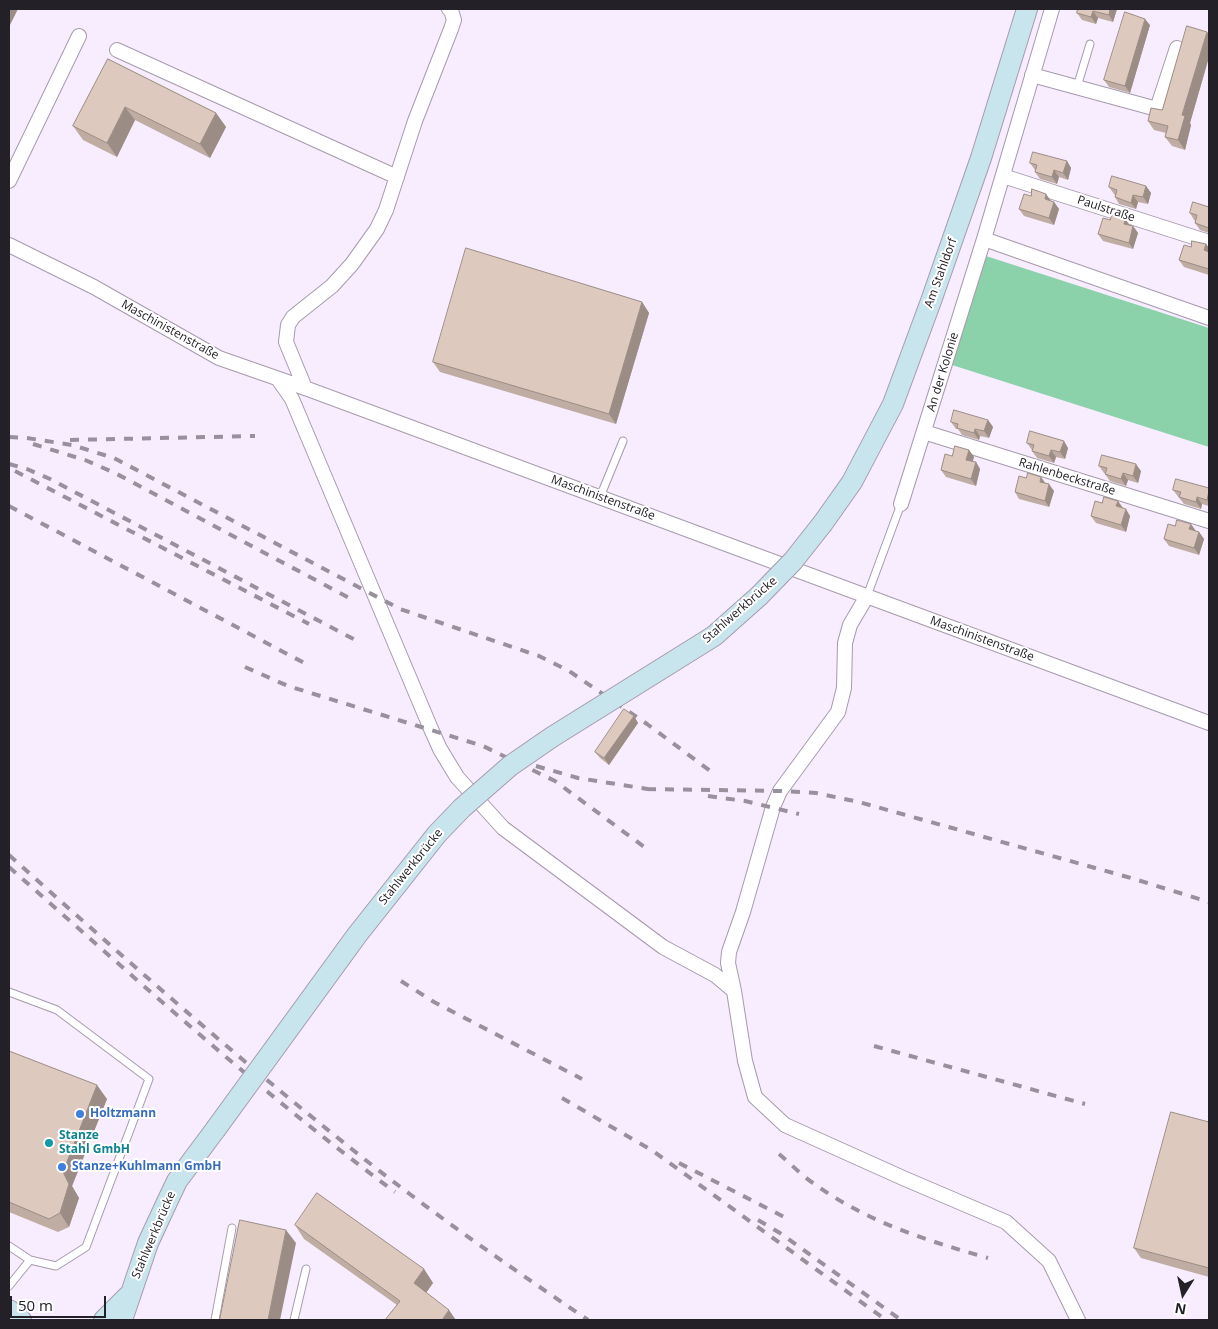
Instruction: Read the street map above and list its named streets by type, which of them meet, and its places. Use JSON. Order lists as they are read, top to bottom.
{
  "streets": {
    "main road": ["Am Stahldorf", "Stahlwerkbrücke"],
    "street": [
      "Paulstraße",
      "Maschinistenstraße",
      "An der Kolonie",
      "Rahlenbeckstraße"
    ]
  },
  "crossings": [
    ["Paulstraße", "An der Kolonie"],
    ["Am Stahldorf", "Stahlwerkbrücke"],
    ["An der Kolonie", "Rahlenbeckstraße"]
  ],
  "places": ["Holtzmann", "Stanze Stahl GmbH", "Stanze+Kuhlmann GmbH"],
  "scale_bar": "50 m",
  "north": "bottom"
}
